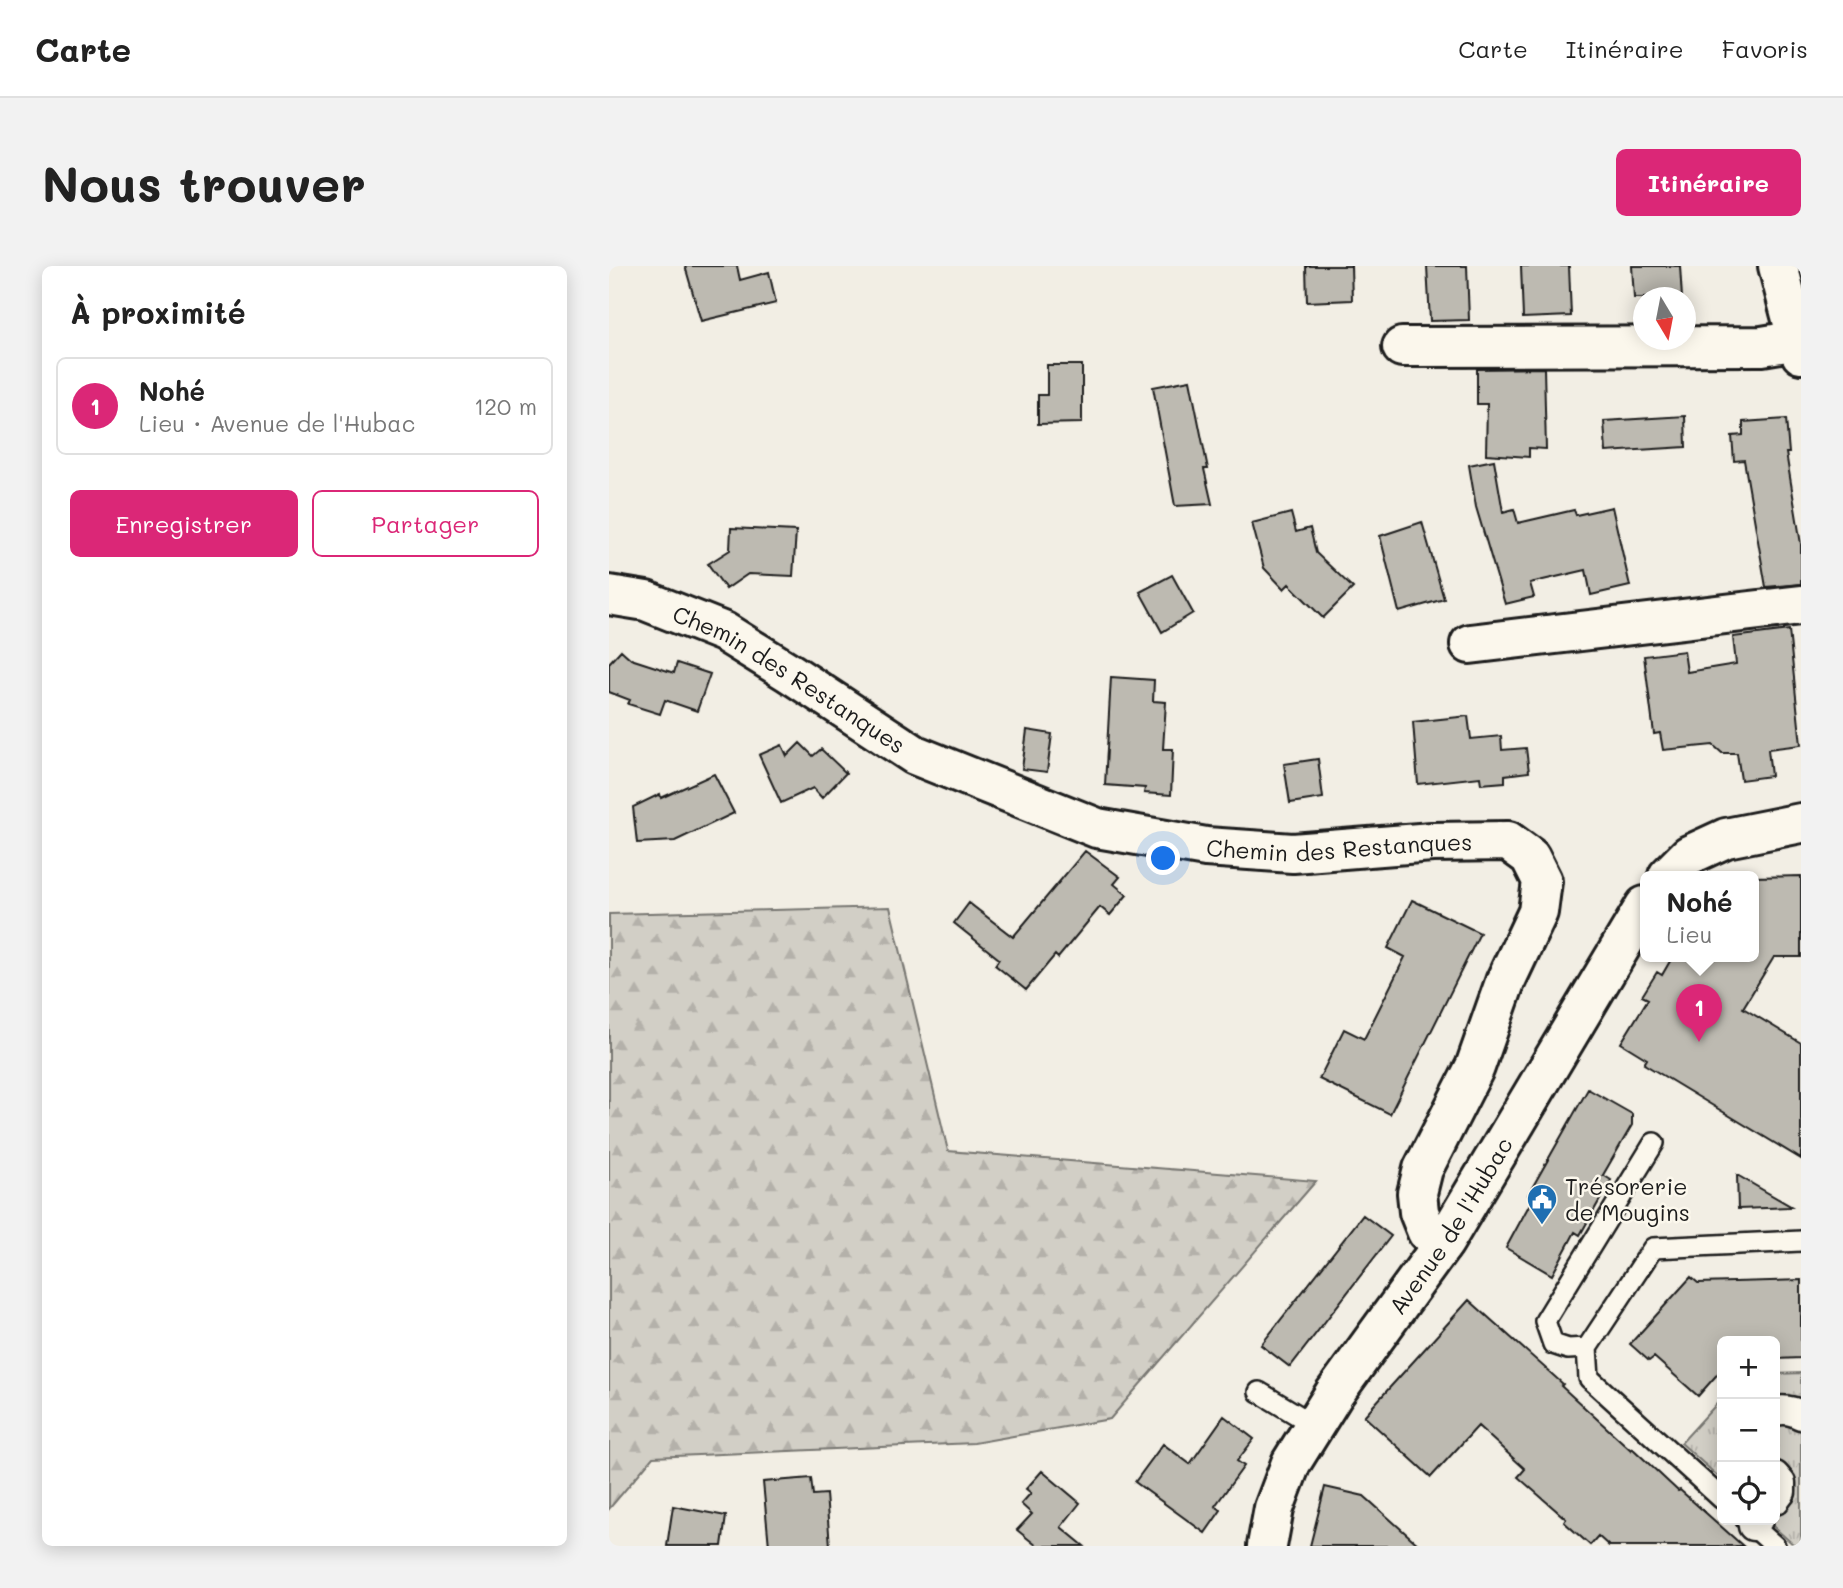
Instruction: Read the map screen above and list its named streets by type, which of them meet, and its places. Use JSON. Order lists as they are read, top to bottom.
{
  "streets": {
    "street": ["Chemin des Restanques", "Avenue de l'Hubac"]
  },
  "crossings": [
    ["Chemin des Restanques", "Avenue de l'Hubac"]
  ],
  "places": {
    "public building": ["Trésorerie de Mougins"]
  },
  "north": "bottom",
  "page": {
    "header": "Carte",
    "nav": ["Carte", "Itinéraire", "Favoris"],
    "buttons": [
      "Itinéraire",
      ["Enregistrer", "Partager"]
    ],
    "title": "Nous trouver",
    "heading": "À proximité",
    "list": [
      {
        "mark": "1",
        "name": "Nohé",
        "note": "Lieu · Avenue de l'Hubac",
        "value": "120 m"
      }
    ],
    "popup": ["Nohé", "Lieu"],
    "pins": "1",
    "map_buttons": ["+", "−"]
  }
}
